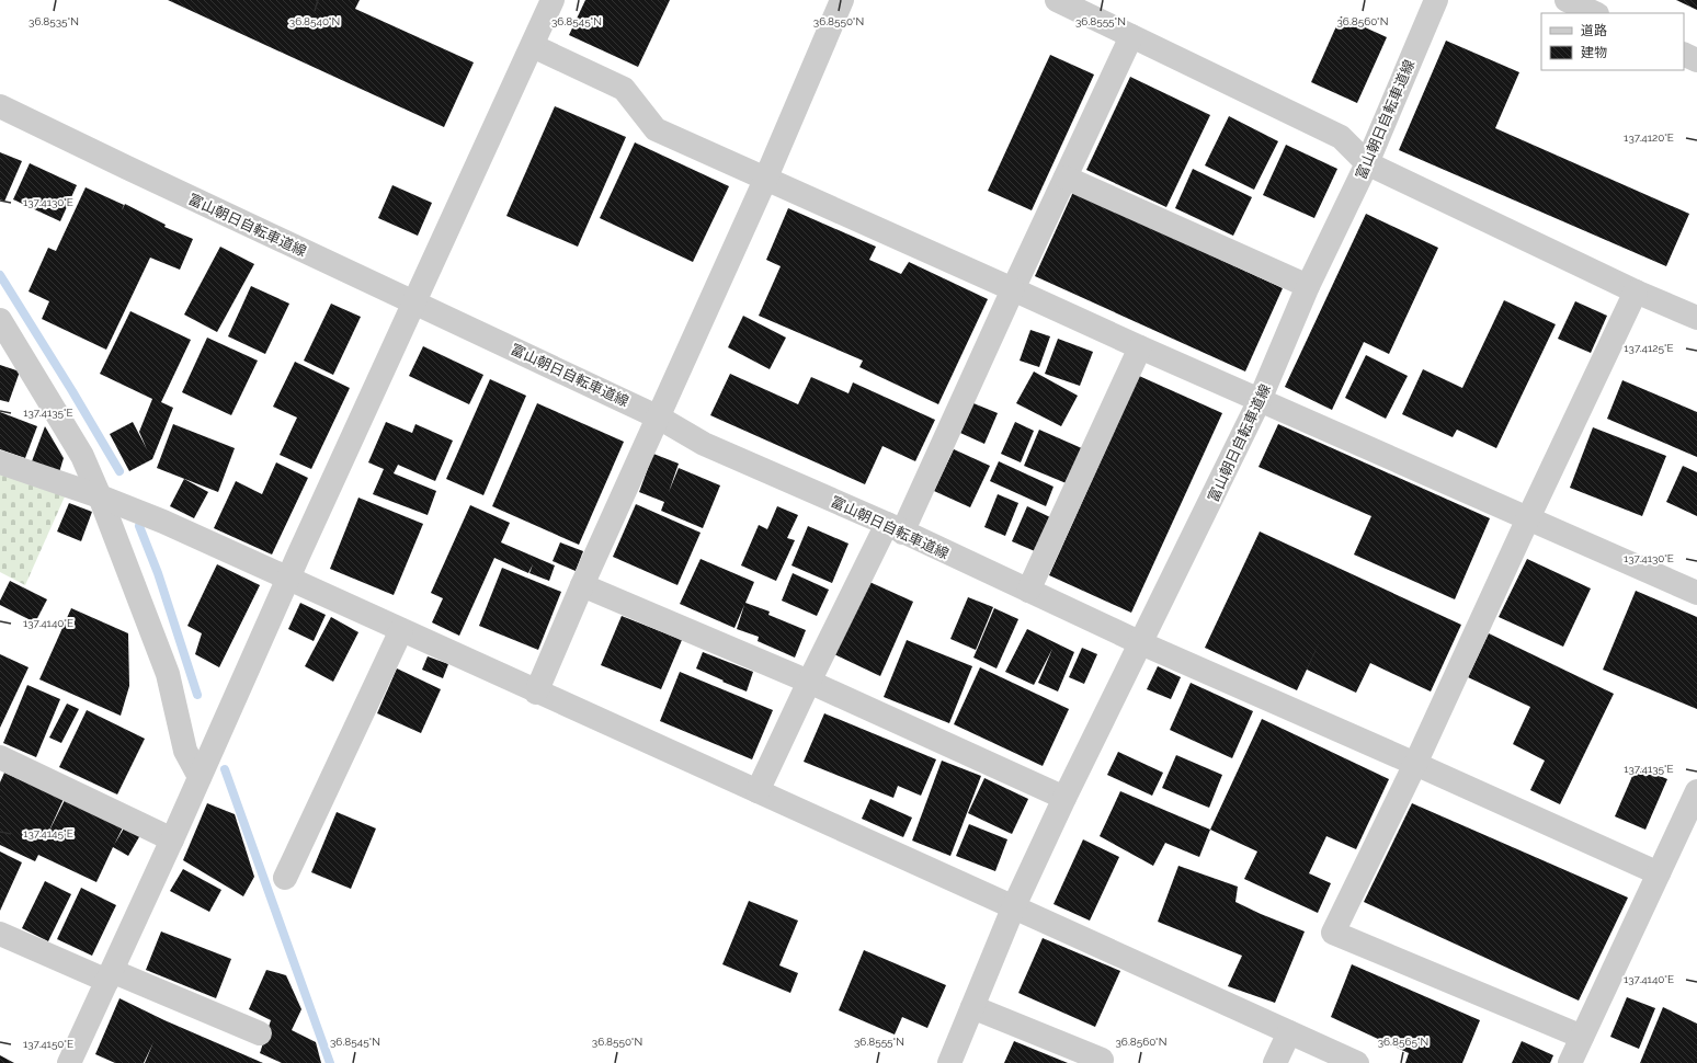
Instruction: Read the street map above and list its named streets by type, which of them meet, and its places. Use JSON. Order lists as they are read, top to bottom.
{
  "streets": {
    "street": ["富山朝日自転車道線"]
  },
  "legend": ["道路", "建物"],
  "coordinates": [
    "36.8535°N",
    "36.8540°N",
    "36.8545°N",
    "36.8550°N",
    "36.8555°N",
    "36.8560°N",
    "137.4120°E",
    "137.4130°E",
    "137.4125°E",
    "137.4135°E",
    "137.4140°E",
    "137.4145°E",
    "36.8565°N",
    "137.4150°E"
  ]
}
